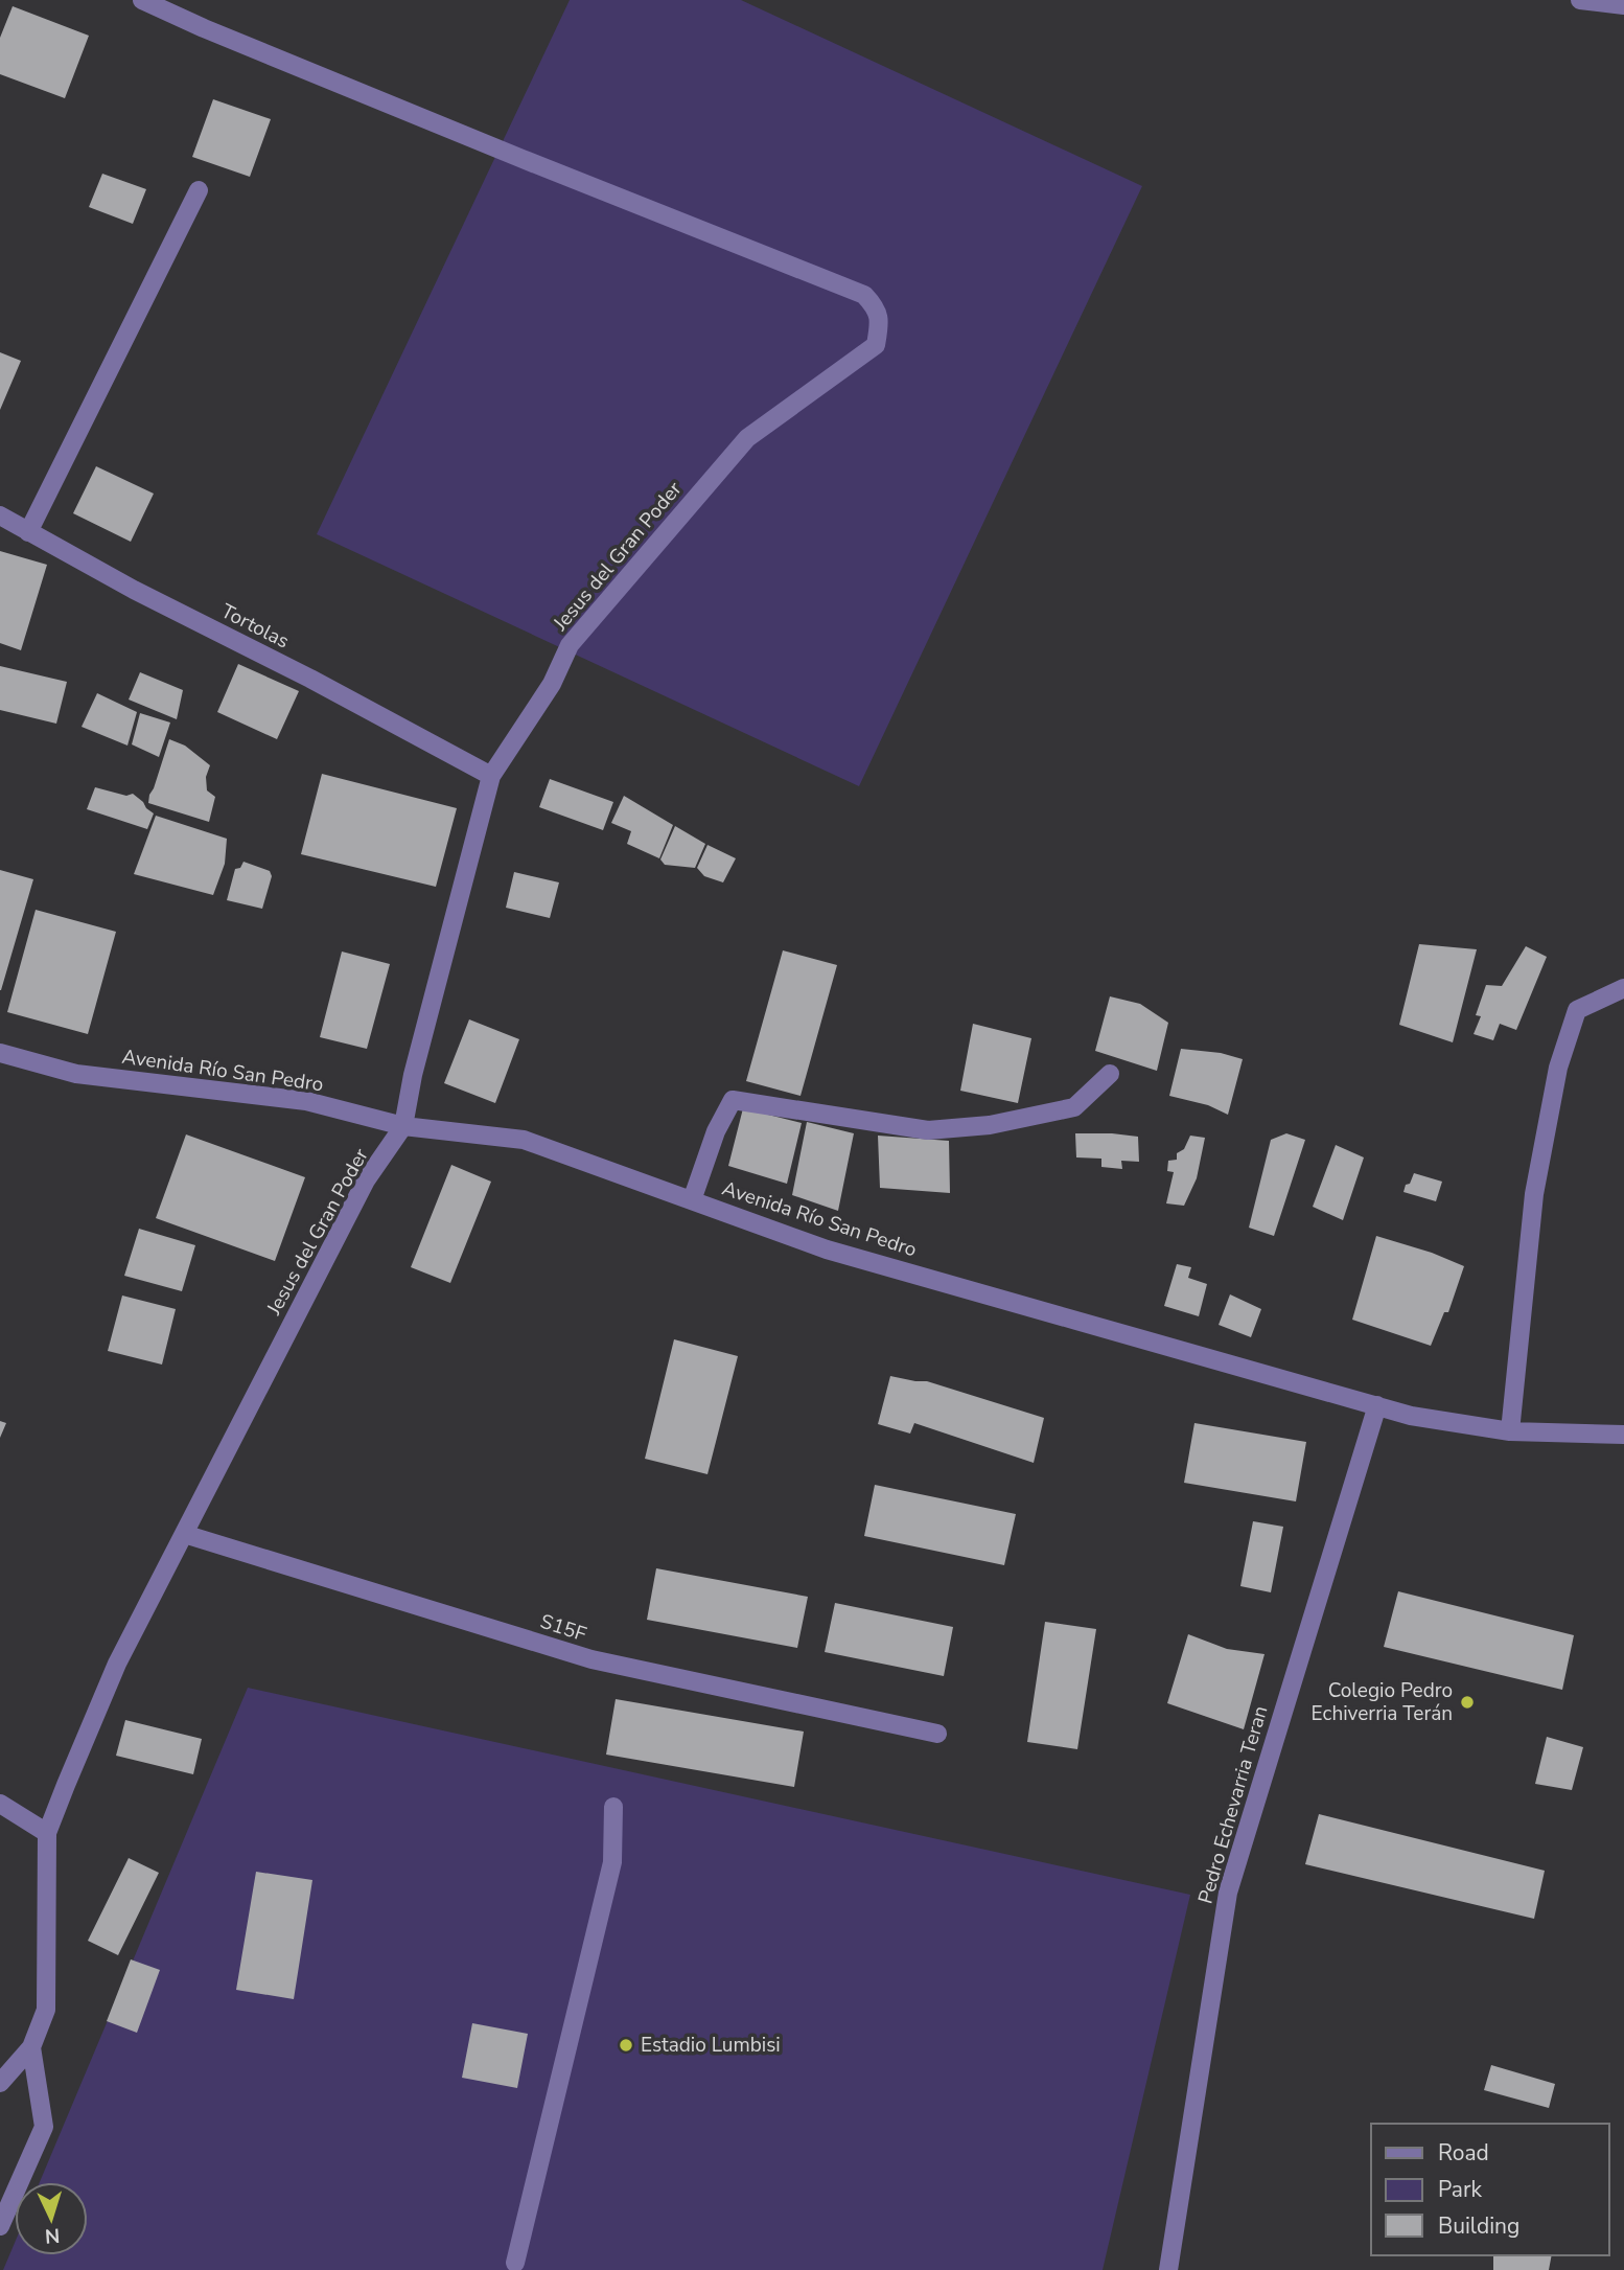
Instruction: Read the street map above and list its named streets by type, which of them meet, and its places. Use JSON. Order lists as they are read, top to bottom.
{
  "streets": {
    "street": [
      "Jesus del Gran Poder",
      "Tortolas",
      "Avenida Río San Pedro",
      "S15F",
      "Pedro Echevarria Teran"
    ]
  },
  "crossings": [
    ["Jesus del Gran Poder", "Tortolas"],
    ["Jesus del Gran Poder", "Avenida Río San Pedro"],
    ["Jesus del Gran Poder", "S15F"],
    ["Avenida Río San Pedro", "Pedro Echevarria Teran"]
  ],
  "places": ["Colegio Pedro Echiverria Terán", "Estadio Lumbisi"],
  "legend": ["Road", "Park", "Building"],
  "north": "bottom"
}
